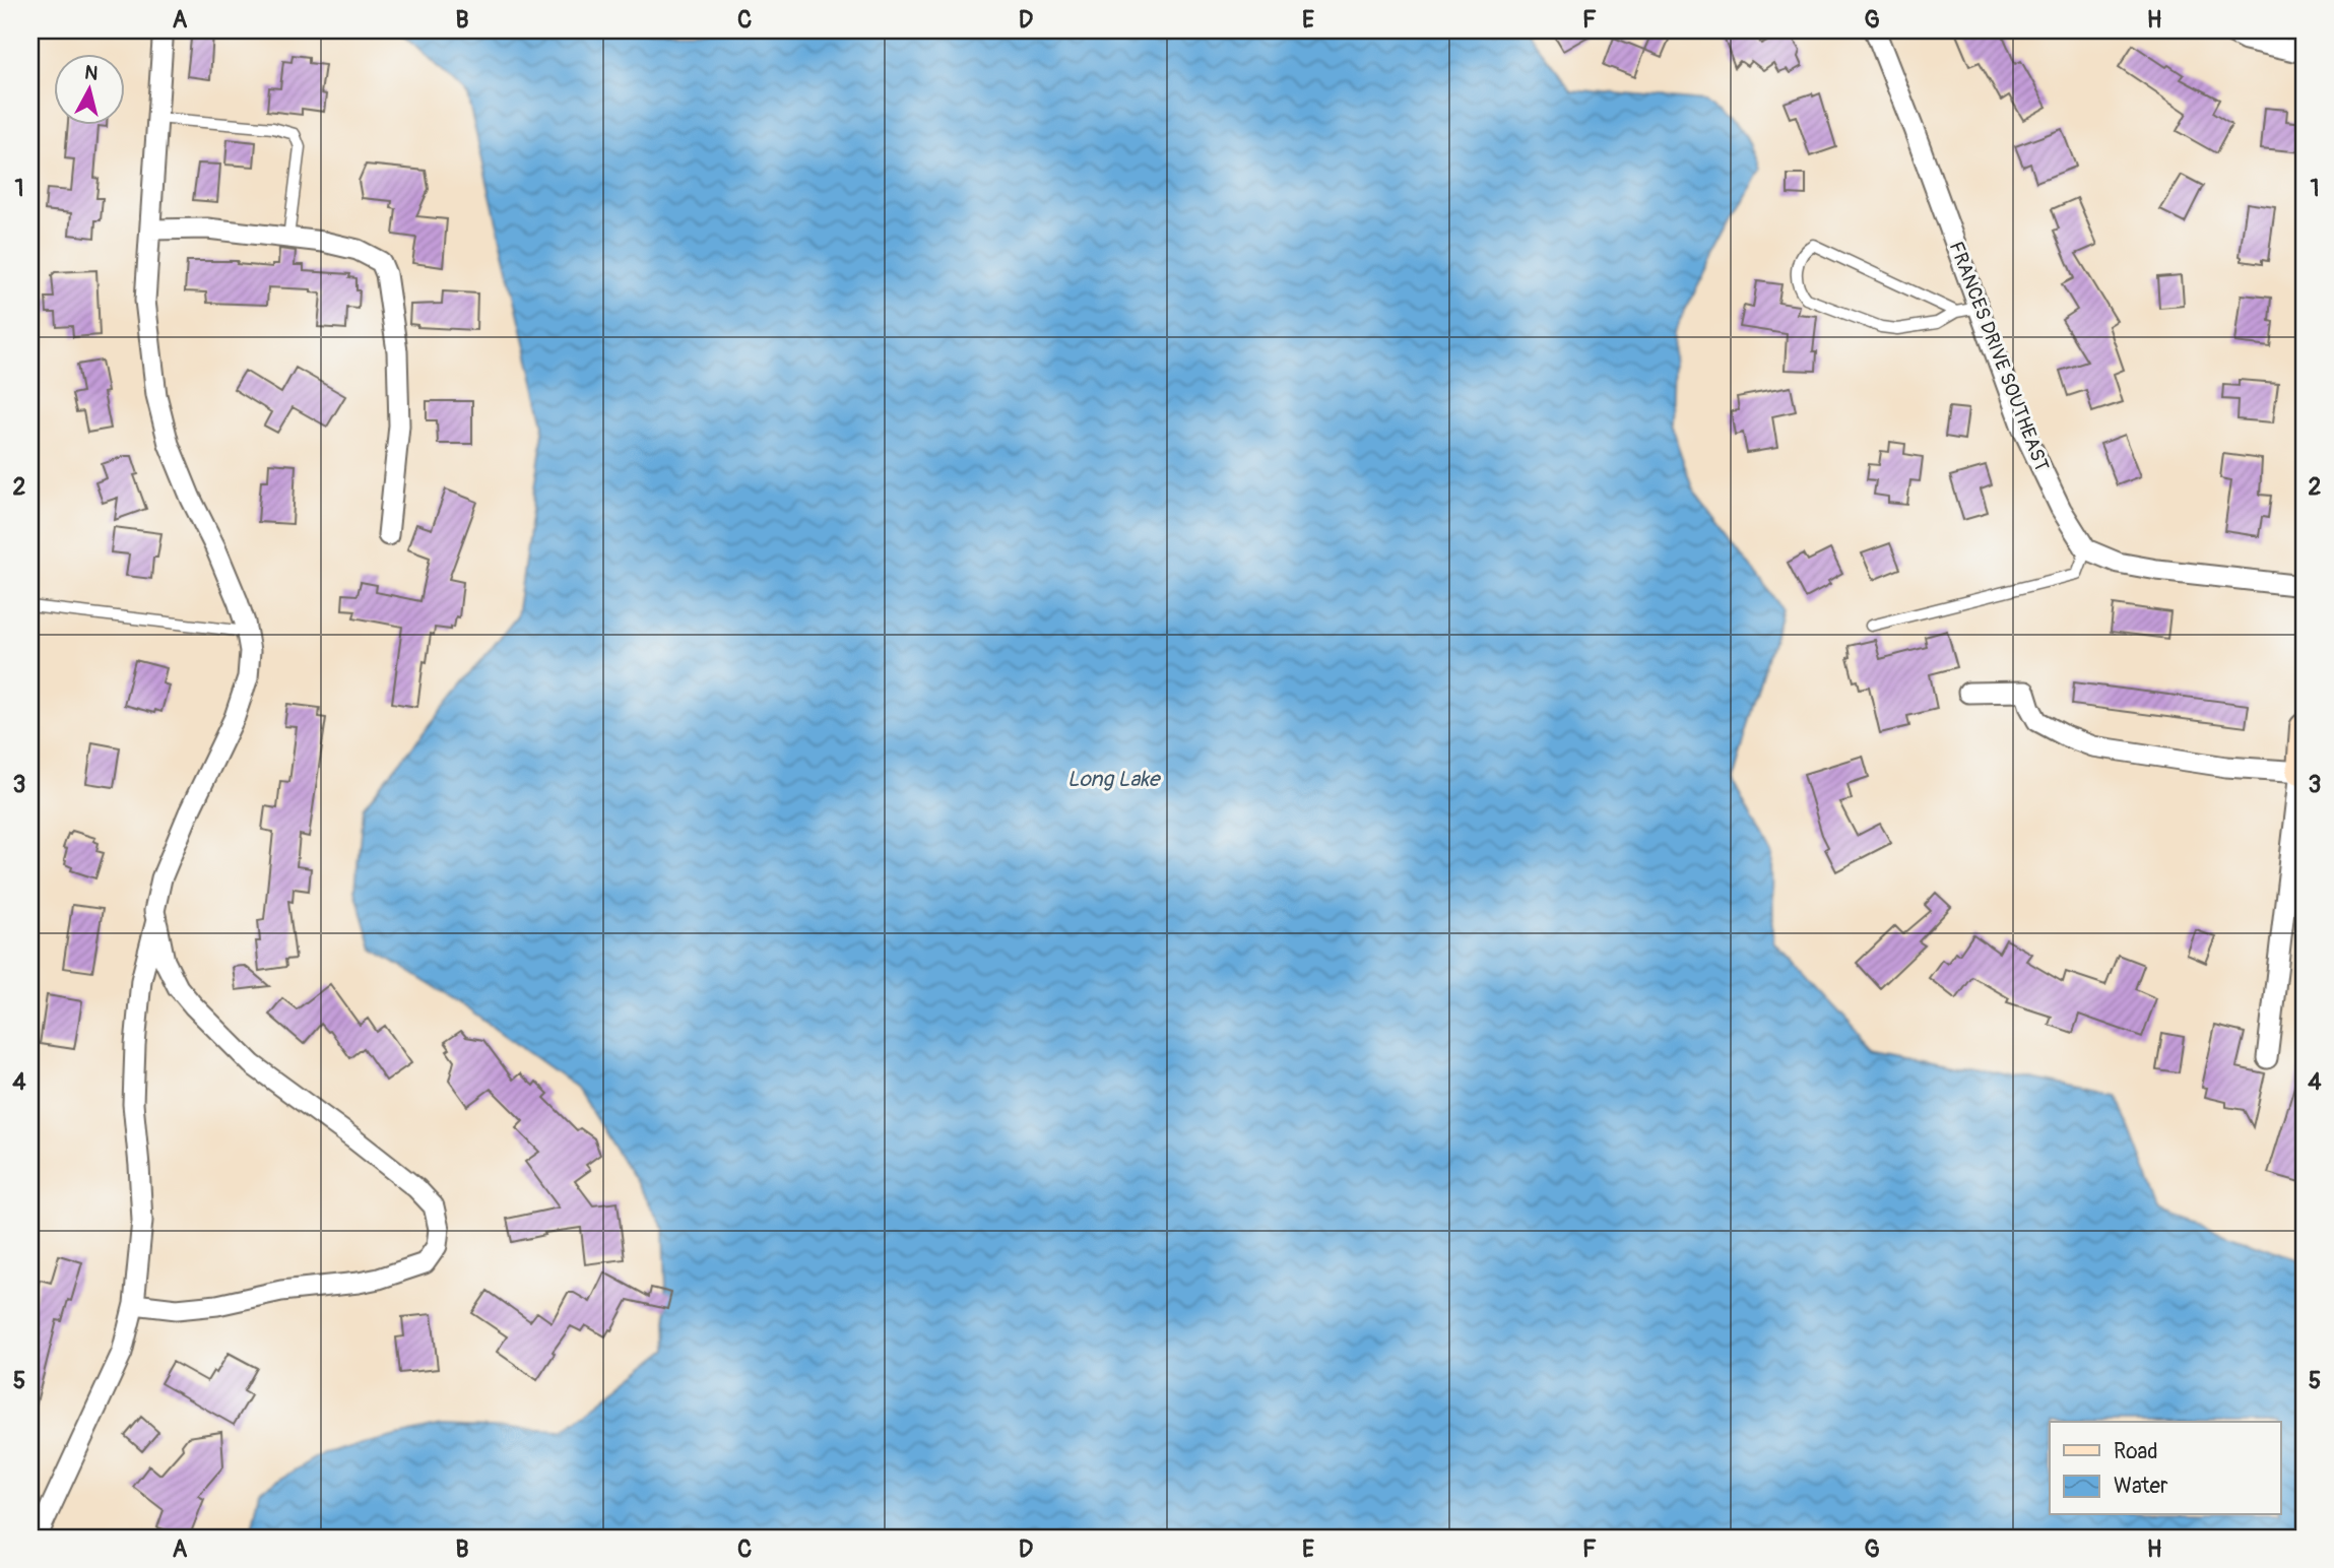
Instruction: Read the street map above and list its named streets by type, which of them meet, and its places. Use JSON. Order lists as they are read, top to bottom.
{
  "streets": {
    "street": ["FRANCES DRIVE SOUTHEAST"]
  },
  "water": ["Long Lake"],
  "legend": ["Road", "Water"],
  "north": "top",
  "grid": {
    "columns": [
      "A",
      "B",
      "C",
      "D",
      "E",
      "F",
      "G",
      "H"
    ],
    "rows": [
      "1",
      "2",
      "3",
      "4",
      "5"
    ]
  }
}
